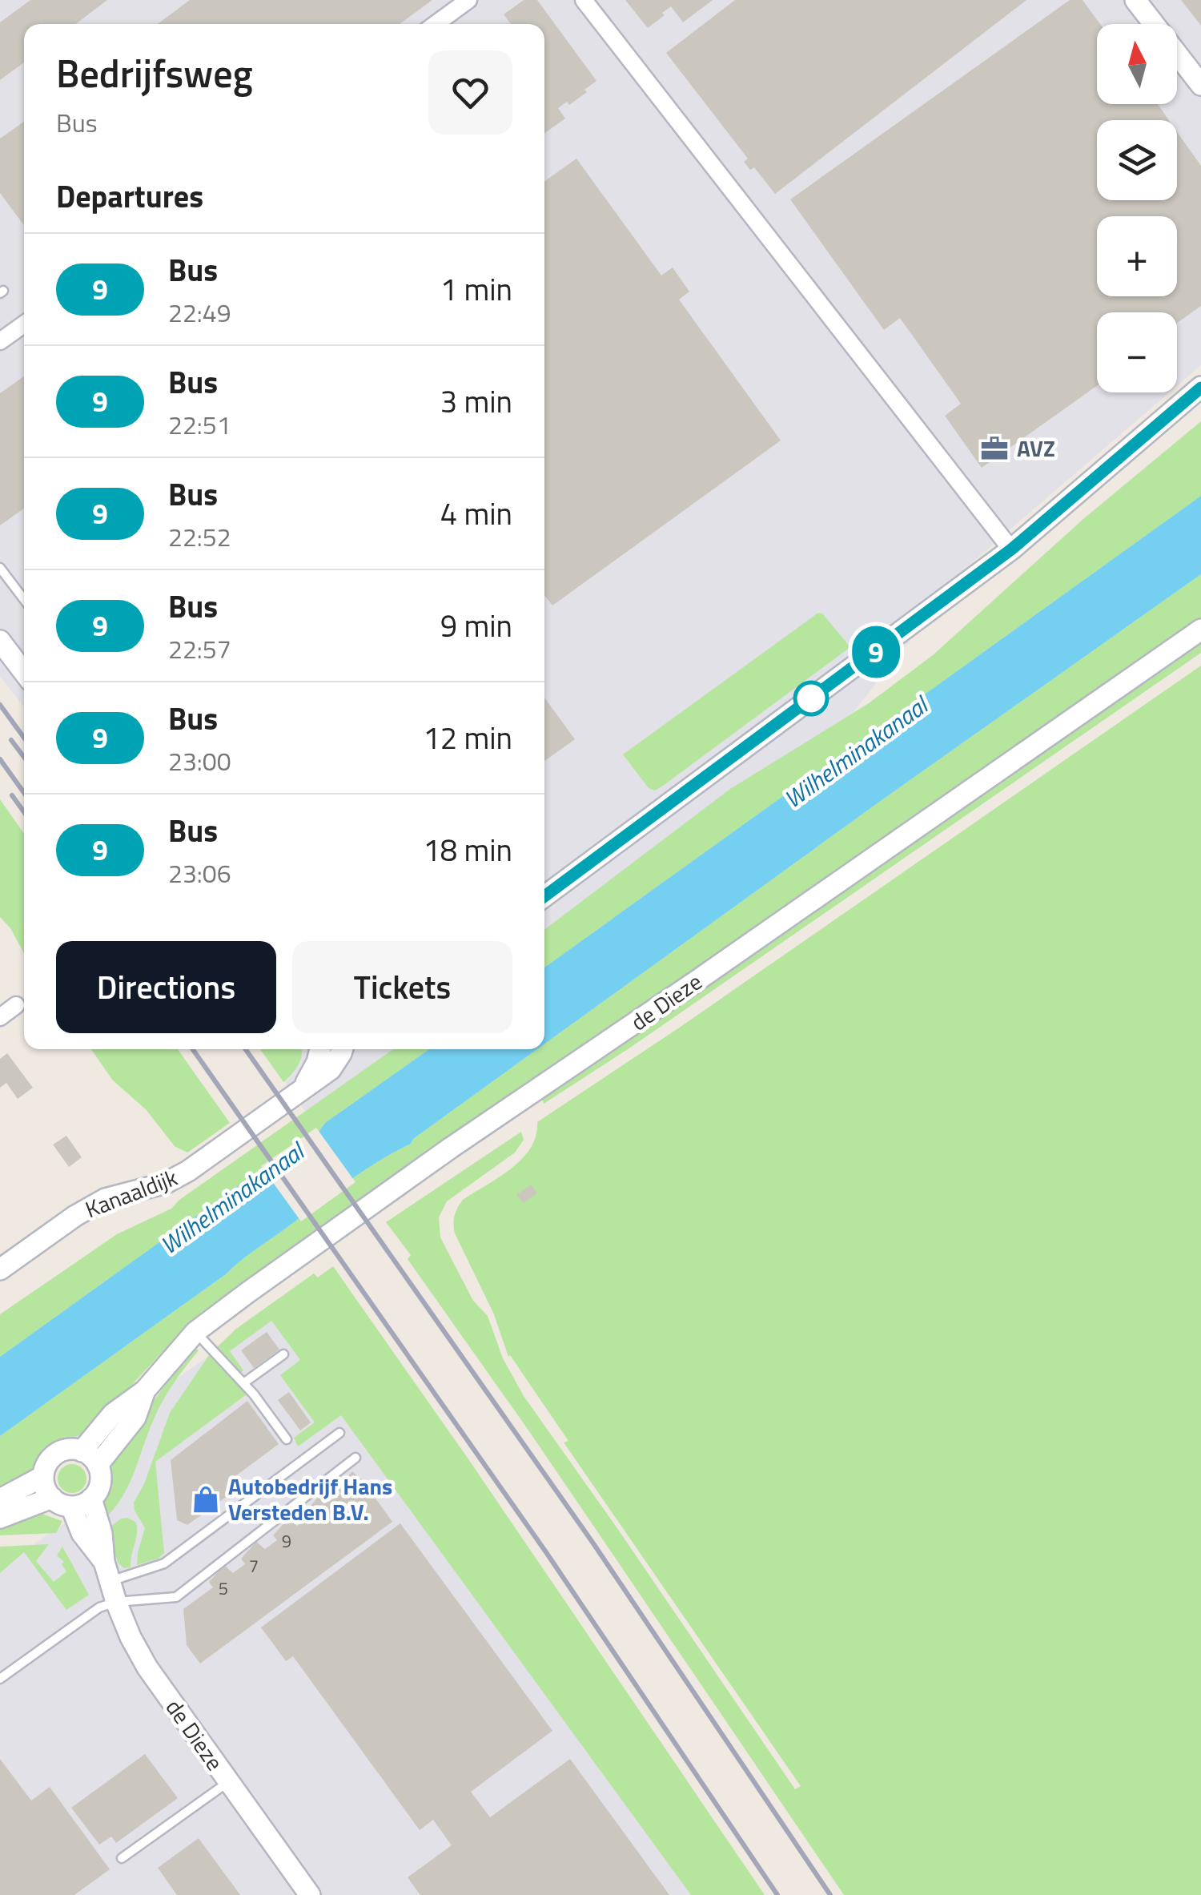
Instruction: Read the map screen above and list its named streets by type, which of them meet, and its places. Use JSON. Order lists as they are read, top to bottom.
{
  "streets": {
    "street": ["de Dieze", "Kanaaldijk"]
  },
  "water": ["Wilhelminakanaal"],
  "places": {
    "office": ["AVZ"],
    "shop": ["Autobedrijf Hans Versteden B.V."]
  },
  "lines": ["bus line 9"],
  "house_numbers": ["9", "7", "5"],
  "north": "top",
  "page": {
    "on_map": "9",
    "map_buttons": ["+", "−"],
    "heading": [
      ["Bedrijfsweg", "Bus"],
      "Departures"
    ],
    "list": [
      {
        "mark": "9",
        "name": "Bus",
        "note": "22:49",
        "value": "1 min"
      },
      {
        "mark": "9",
        "name": "Bus",
        "note": "22:51",
        "value": "3 min"
      },
      {
        "mark": "9",
        "name": "Bus",
        "note": "22:52",
        "value": "4 min"
      },
      {
        "mark": "9",
        "name": "Bus",
        "note": "22:57",
        "value": "9 min"
      },
      {
        "mark": "9",
        "name": "Bus",
        "note": "23:00",
        "value": "12 min"
      },
      {
        "mark": "9",
        "name": "Bus",
        "note": "23:06",
        "value": "18 min"
      }
    ],
    "buttons": ["Directions", "Tickets"]
  }
}
